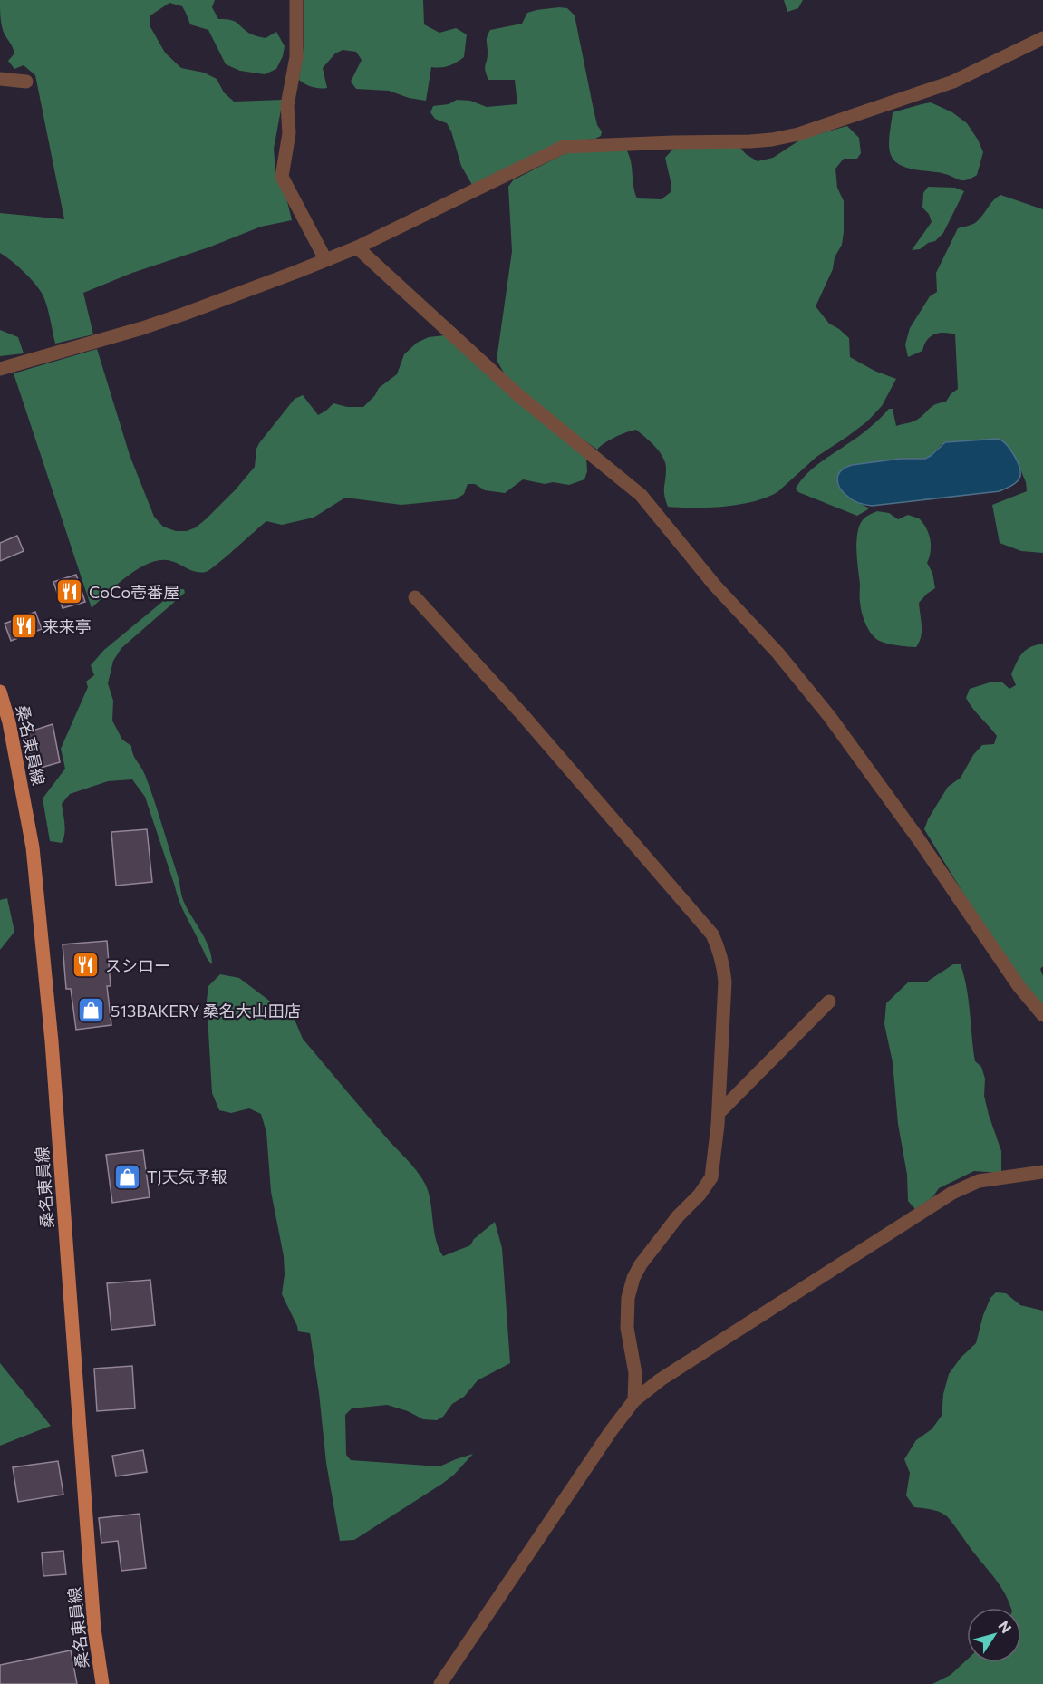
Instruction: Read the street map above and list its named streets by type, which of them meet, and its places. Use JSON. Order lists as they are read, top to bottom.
{
  "streets": {
    "main road": ["桑名東員線"]
  },
  "places": {
    "restaurant": ["CoCo壱番屋", "来来亭", "スシロー"],
    "shop": ["513BAKERY 桑名大山田店", "TJ天気予報"]
  },
  "north": "top right"
}
